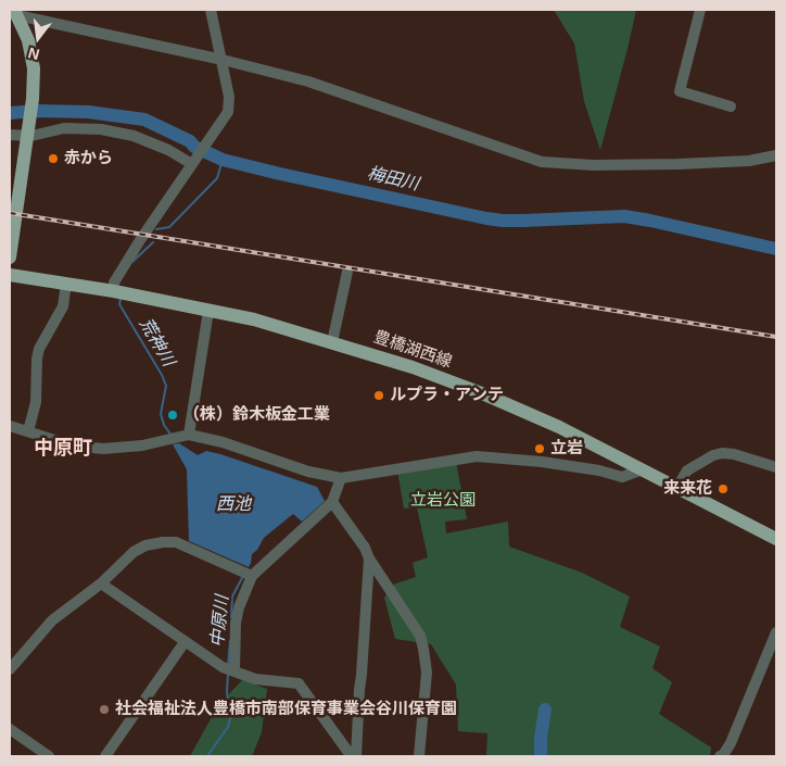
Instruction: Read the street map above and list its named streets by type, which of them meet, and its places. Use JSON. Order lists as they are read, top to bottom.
{
  "streets": {
    "main road": ["豊橋湖西線"]
  },
  "districts": ["中原町"],
  "water": [
    "梅田川",
    "荒神川",
    "西池",
    "中原川"
  ],
  "parks": ["立岩公園"],
  "places": [
    "赤から",
    "ルプラ・アンテ",
    "（株）鈴木板金工業",
    "立岩",
    "来来花",
    "社会福祉法人豊橋市南部保育事業会谷川保育園"
  ],
  "north": "bottom"
}
